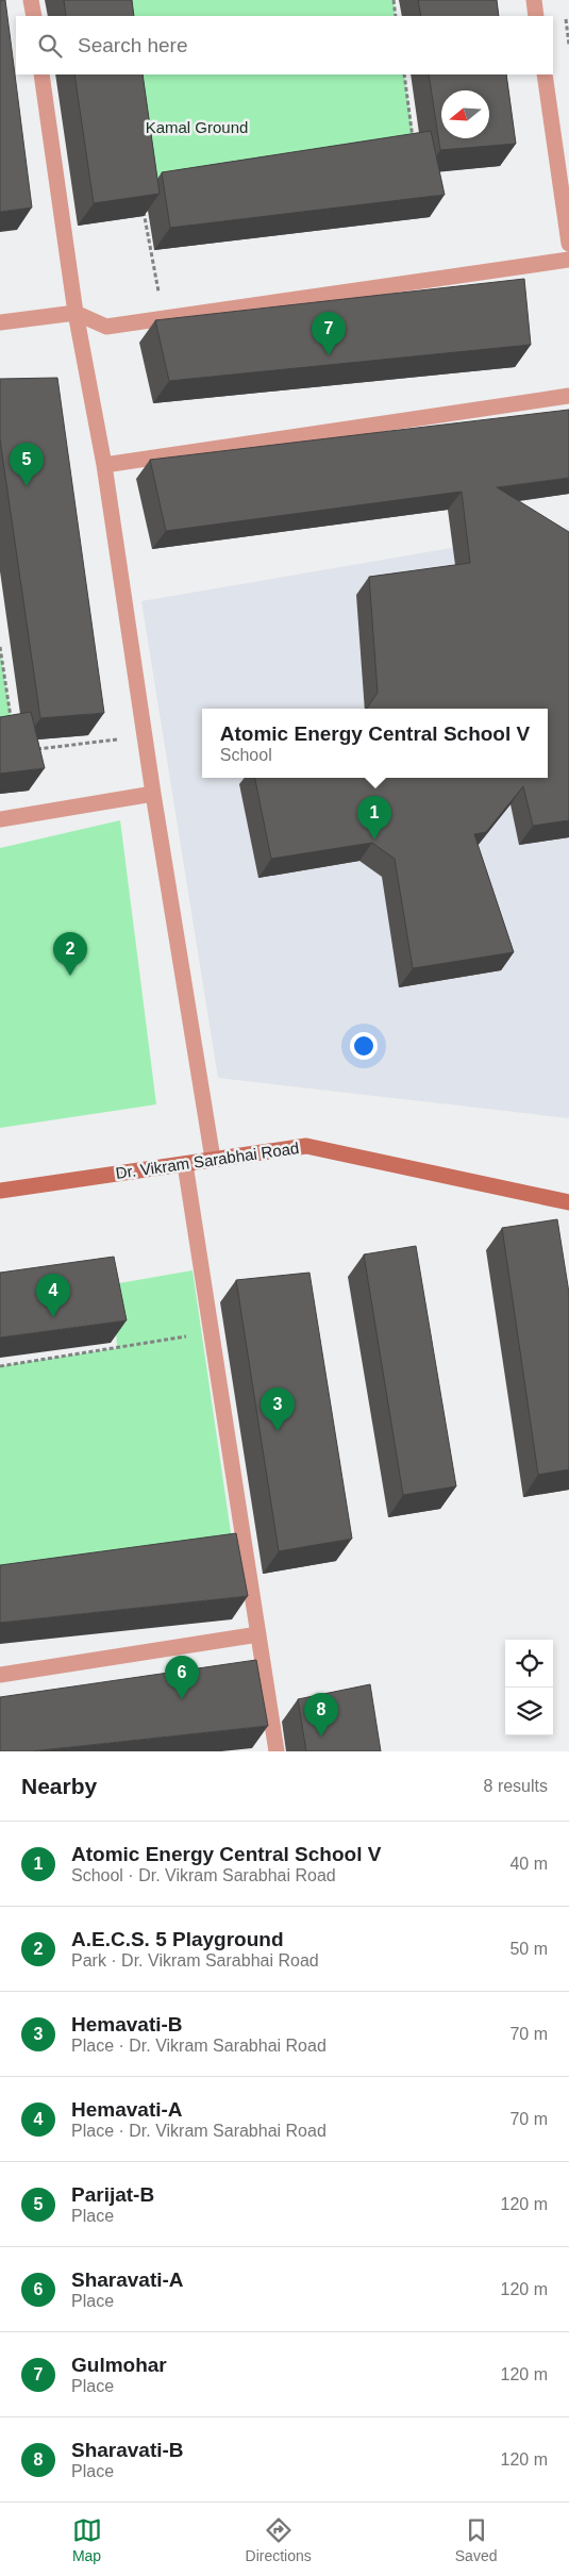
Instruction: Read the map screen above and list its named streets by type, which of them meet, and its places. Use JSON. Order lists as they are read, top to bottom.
{
  "streets": {
    "street": ["Dr. Vikram Sarabhai Road"]
  },
  "parks": ["Kamal Ground"],
  "north": "left",
  "page": {
    "search": "Search here",
    "pins": [
      "7",
      "5",
      "1",
      "2",
      "4",
      "3",
      "6",
      "8"
    ],
    "popup": ["Atomic Energy Central School V", "School"],
    "heading": ["Nearby", "8 results"],
    "list": [
      {
        "mark": "1",
        "name": "Atomic Energy Central School V",
        "note": "School · Dr. Vikram Sarabhai Road",
        "value": "40 m"
      },
      {
        "mark": "2",
        "name": "A.E.C.S. 5 Playground",
        "note": "Park · Dr. Vikram Sarabhai Road",
        "value": "50 m"
      },
      {
        "mark": "3",
        "name": "Hemavati-B",
        "note": "Place · Dr. Vikram Sarabhai Road",
        "value": "70 m"
      },
      {
        "mark": "4",
        "name": "Hemavati-A",
        "note": "Place · Dr. Vikram Sarabhai Road",
        "value": "70 m"
      },
      {
        "mark": "5",
        "name": "Parijat-B",
        "note": "Place",
        "value": "120 m"
      },
      {
        "mark": "6",
        "name": "Sharavati-A",
        "note": "Place",
        "value": "120 m"
      },
      {
        "mark": "7",
        "name": "Gulmohar",
        "note": "Place",
        "value": "120 m"
      },
      {
        "mark": "8",
        "name": "Sharavati-B",
        "note": "Place",
        "value": "120 m"
      }
    ],
    "nav": ["Map", "Directions", "Saved"]
  }
}
